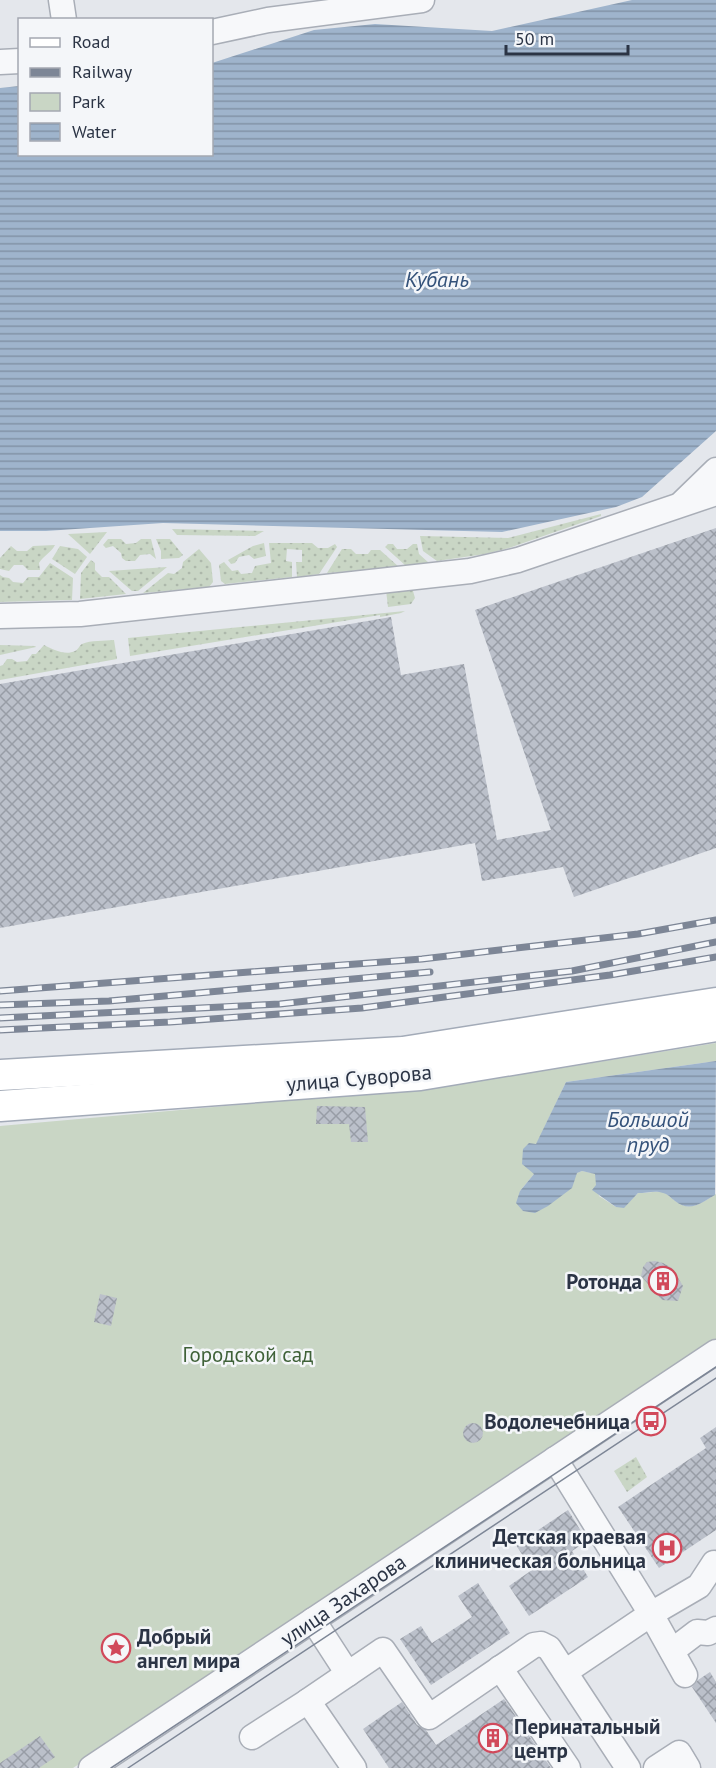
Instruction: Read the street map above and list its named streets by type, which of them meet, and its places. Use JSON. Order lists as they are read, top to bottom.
{
  "streets": {
    "main road": ["улица Суворова"],
    "street": ["улица Захарова"]
  },
  "water": ["Кубань", "Большой пруд"],
  "parks": ["Городской сад"],
  "places": {
    "building": ["Ротонда", "Перинатальный центр"],
    "bus stop": ["Водолечебница"],
    "hospital": ["Детская краевая клиническая больница"],
    "place": ["Добрый ангел мира"]
  },
  "legend": [
    "Road",
    "Railway",
    "Park",
    "Water"
  ],
  "scale_bar": "50 m"
}
